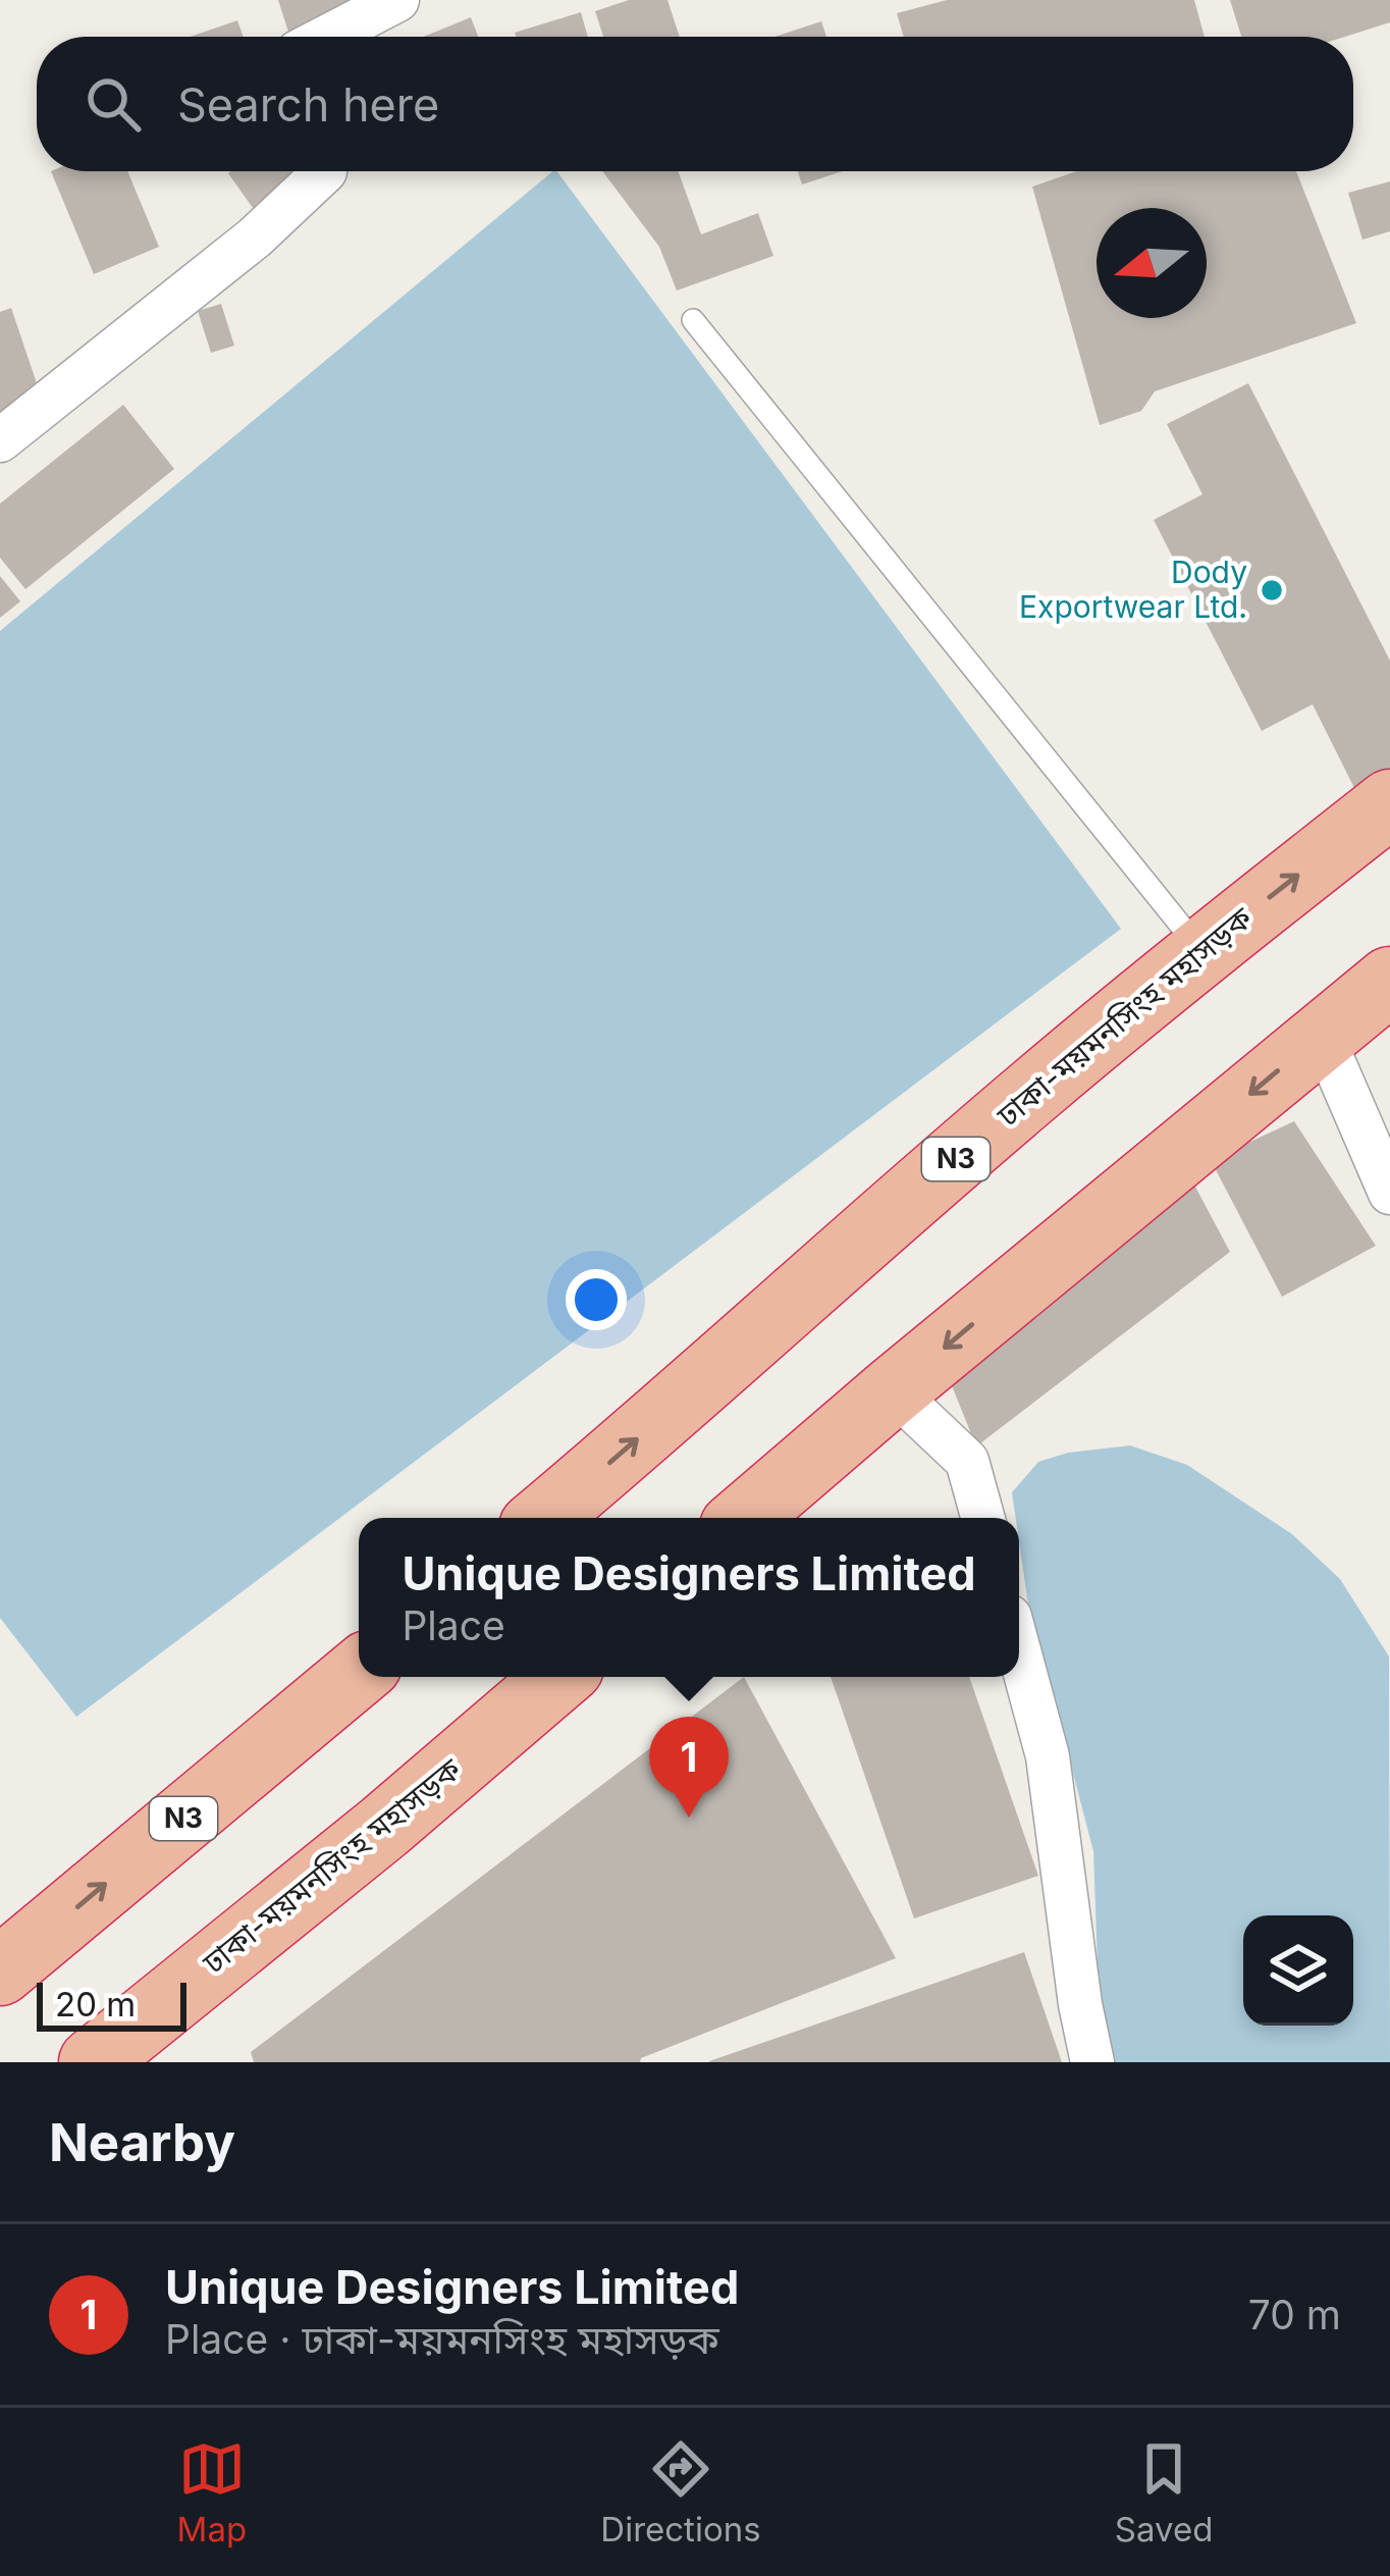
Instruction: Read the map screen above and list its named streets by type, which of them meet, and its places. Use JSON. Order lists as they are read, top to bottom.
{
  "streets": {
    "highway": ["ঢাকা-ময়মনসিংহ মহাসড়ক", "N3"]
  },
  "places": ["Dody Exportwear Ltd."],
  "scale_bar": "20 m",
  "north": "left",
  "page": {
    "search": "Search here",
    "popup": ["Unique Designers Limited", "Place"],
    "pins": "1",
    "scale": "20 m",
    "heading": "Nearby",
    "list": [
      {
        "mark": "1",
        "name": "Unique Designers Limited",
        "note": "Place · ঢাকা-ময়মনসিংহ মহাসড়ক",
        "value": "70 m"
      }
    ],
    "nav": ["Map", "Directions", "Saved"]
  }
}
